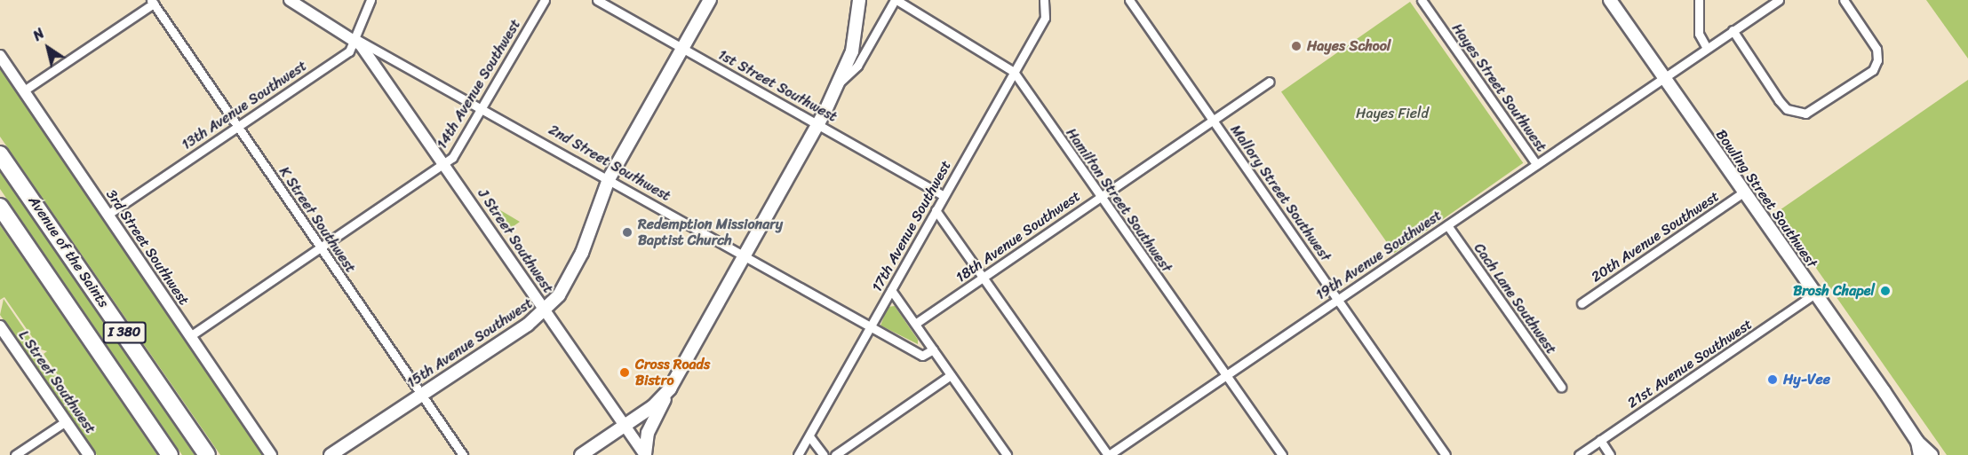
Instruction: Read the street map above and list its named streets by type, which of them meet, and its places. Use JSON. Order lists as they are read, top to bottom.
{
  "streets": {
    "highway": ["Avenue of the Saints", "I 380"],
    "main road": ["Bowling Street Southwest", "15th Avenue Southwest"],
    "street": [
      "14th Avenue Southwest",
      "1st Street Southwest",
      "Hayes Street Southwest",
      "13th Avenue Southwest",
      "2nd Street Southwest",
      "Mallory Street Southwest",
      "Hamilton Street Southwest",
      "K Street Southwest",
      "17th Avenue Southwest",
      "18th Avenue Southwest",
      "20th Avenue Southwest",
      "J Street Southwest",
      "3rd Street Southwest",
      "19th Avenue Southwest",
      "Cach Lane Southwest",
      "21st Avenue Southwest",
      "L Street Southwest"
    ]
  },
  "crossings": [
    ["14th Avenue Southwest", "2nd Street Southwest"],
    ["14th Avenue Southwest", "K Street Southwest"],
    ["14th Avenue Southwest", "J Street Southwest"],
    ["14th Avenue Southwest", "3rd Street Southwest"],
    ["1st Street Southwest", "17th Avenue Southwest"],
    ["1st Street Southwest", "15th Avenue Southwest"],
    ["Hayes Street Southwest", "19th Avenue Southwest"],
    ["13th Avenue Southwest", "2nd Street Southwest"],
    ["13th Avenue Southwest", "K Street Southwest"],
    ["13th Avenue Southwest", "J Street Southwest"],
    ["13th Avenue Southwest", "3rd Street Southwest"],
    ["2nd Street Southwest", "17th Avenue Southwest"],
    ["2nd Street Southwest", "J Street Southwest"],
    ["2nd Street Southwest", "15th Avenue Southwest"],
    ["Mallory Street Southwest", "18th Avenue Southwest"],
    ["Mallory Street Southwest", "19th Avenue Southwest"],
    ["Bowling Street Southwest", "20th Avenue Southwest"],
    ["Bowling Street Southwest", "19th Avenue Southwest"],
    ["Bowling Street Southwest", "21st Avenue Southwest"],
    ["Hamilton Street Southwest", "17th Avenue Southwest"],
    ["Hamilton Street Southwest", "18th Avenue Southwest"],
    ["Hamilton Street Southwest", "19th Avenue Southwest"],
    ["K Street Southwest", "15th Avenue Southwest"],
    ["J Street Southwest", "15th Avenue Southwest"],
    ["19th Avenue Southwest", "Cach Lane Southwest"]
  ],
  "parks": ["Hayes Field"],
  "places": [
    "Hayes School",
    "Redemption Missionary Baptist Church",
    "Brosh Chapel",
    "Cross Roads Bistro",
    "Hy-Vee"
  ],
  "north": "top left"
}
